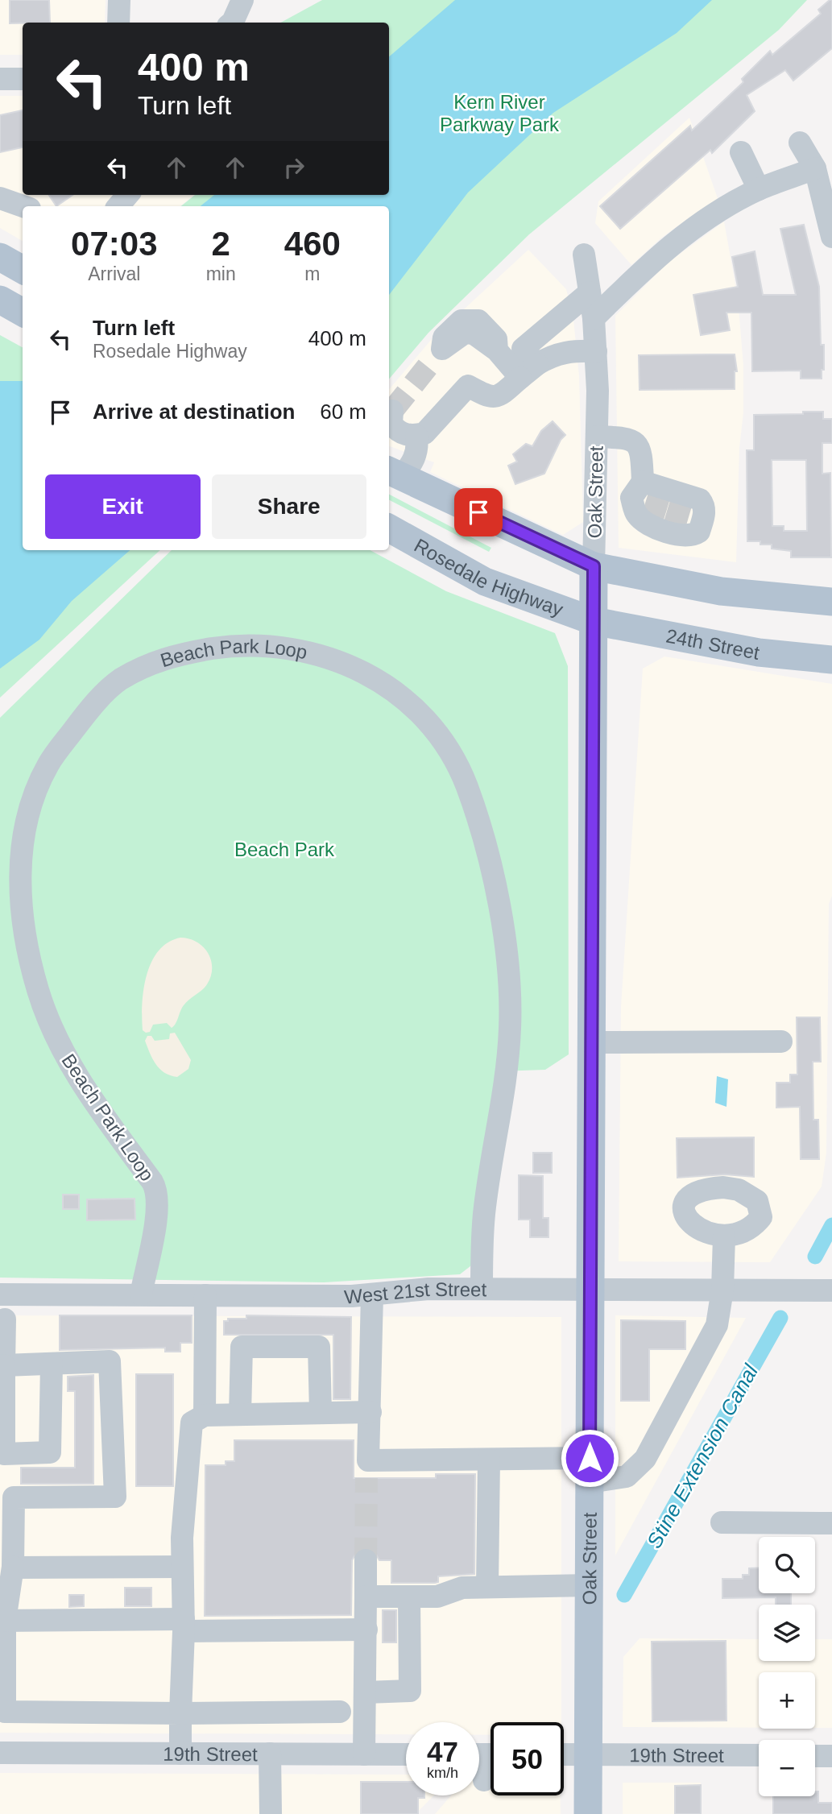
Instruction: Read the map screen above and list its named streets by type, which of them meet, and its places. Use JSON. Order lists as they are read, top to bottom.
{
  "streets": {
    "main road": ["Oak Street", "Rosedale Highway", "24th Street"],
    "street": ["Beach Park Loop", "West 21st Street", "19th Street"]
  },
  "crossings": [
    ["Oak Street", "Rosedale Highway"],
    ["Oak Street", "24th Street"],
    ["Oak Street", "West 21st Street"],
    ["Oak Street", "19th Street"],
    ["Rosedale Highway", "24th Street"],
    ["Beach Park Loop", "West 21st Street"]
  ],
  "water": ["Stine Extension Canal"],
  "parks": ["Kern River Parkway Park", "Beach Park"],
  "page": {
    "turn": ["400 m", "Turn left"],
    "eta": [
      "07:03",
      "Arrival",
      "2",
      "min",
      "460",
      "m"
    ],
    "list": [
      {
        "name": "Turn left",
        "note": "Rosedale Highway",
        "value": "400 m"
      },
      {
        "name": "Arrive at destination",
        "value": "60 m"
      }
    ],
    "buttons": ["Exit", "Share"],
    "map_buttons": ["+", "−"],
    "speed": "47 km/h",
    "limit": "50"
  }
}
